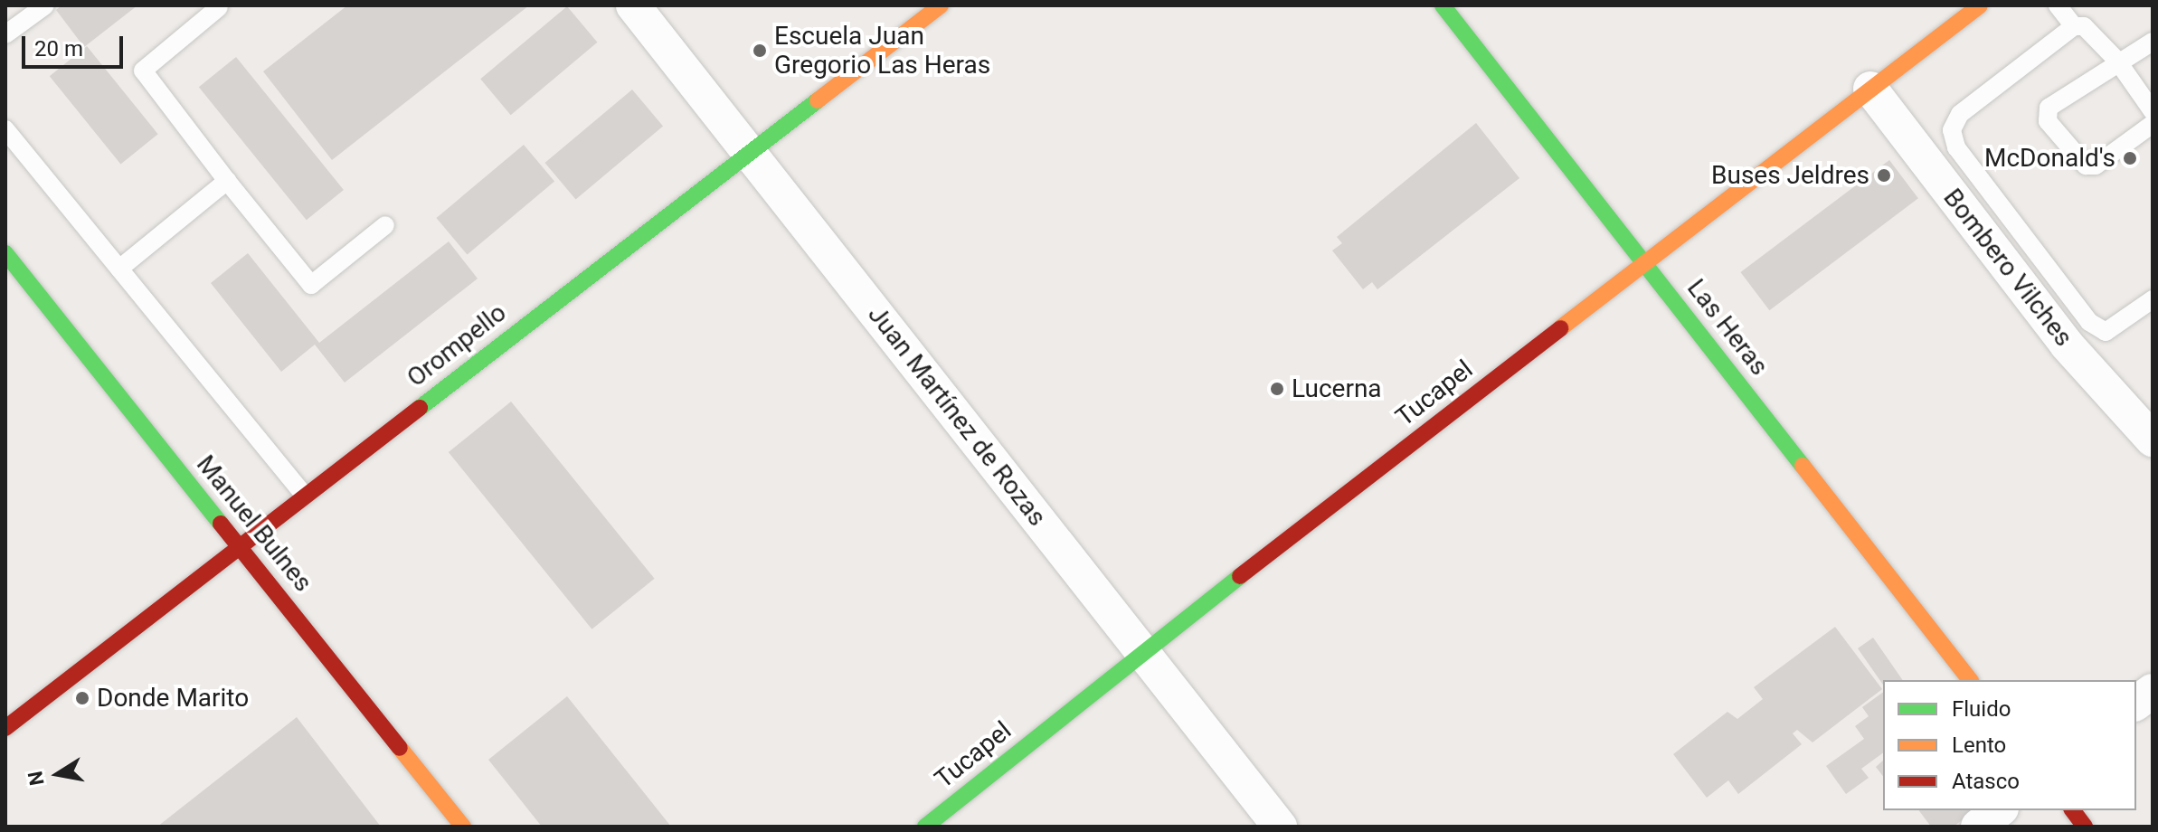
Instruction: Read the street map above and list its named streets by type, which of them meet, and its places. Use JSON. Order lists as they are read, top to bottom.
{
  "streets": {
    "street": [
      "Bombero Vilches",
      "Las Heras",
      "Orompello",
      "Tucapel",
      "Juan Martínez de Rozas",
      "Manuel Bulnes"
    ]
  },
  "crossings": [
    ["Bombero Vilches", "Tucapel"],
    ["Las Heras", "Tucapel"],
    ["Orompello", "Juan Martínez de Rozas"],
    ["Orompello", "Manuel Bulnes"],
    ["Tucapel", "Juan Martínez de Rozas"]
  ],
  "places": [
    "Escuela Juan Gregorio Las Heras",
    "McDonald's",
    "Buses Jeldres",
    "Lucerna",
    "Donde Marito"
  ],
  "legend": ["Fluido", "Lento", "Atasco"],
  "scale_bar": "20 m",
  "north": "left"
}
